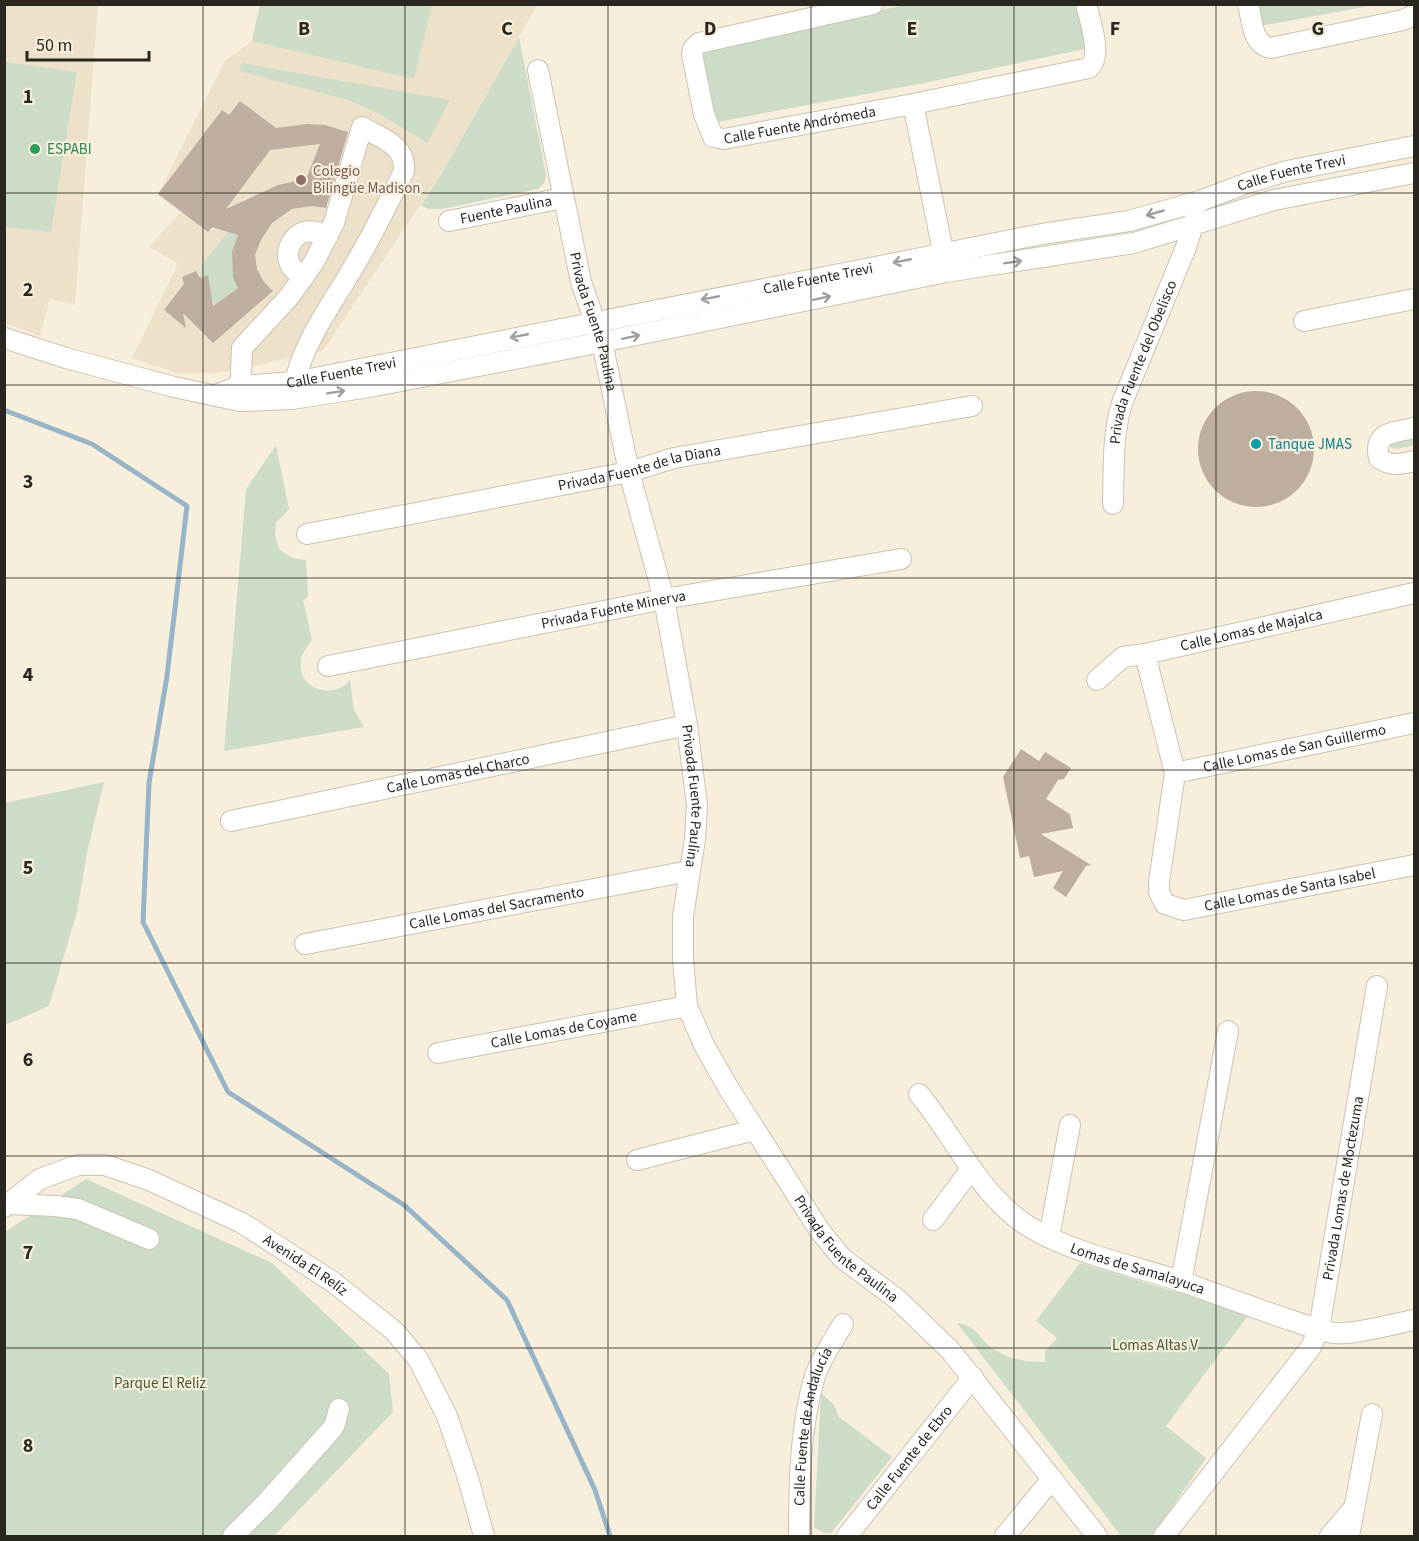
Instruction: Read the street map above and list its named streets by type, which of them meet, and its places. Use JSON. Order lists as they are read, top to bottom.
{
  "streets": {
    "street": [
      "Calle Fuente Andrómeda",
      "Calle Fuente Trevi",
      "Fuente Paulina",
      "Privada Fuente Paulina",
      "Privada Fuente del Obelisco",
      "Privada Fuente de la Diana",
      "Privada Fuente Minerva",
      "Calle Lomas de Majalca",
      "Calle Lomas de San Guillermo",
      "Calle Lomas del Charco",
      "Calle Lomas de Santa Isabel",
      "Calle Lomas del Sacramento",
      "Calle Lomas de Coyame",
      "Privada Lomas de Moctezuma",
      "Avenida El Relíz",
      "Lomas de Samalayuca",
      "Calle Fuente de Andalucía",
      "Calle Fuente de Ebro"
    ]
  },
  "crossings": [
    ["Calle Fuente Trevi", "Privada Fuente Paulina"],
    ["Calle Fuente Trevi", "Privada Fuente del Obelisco"],
    ["Fuente Paulina", "Privada Fuente Paulina"],
    ["Privada Fuente Paulina", "Privada Fuente de la Diana"],
    ["Privada Fuente Paulina", "Privada Fuente Minerva"],
    ["Privada Fuente Paulina", "Calle Lomas del Charco"],
    ["Privada Fuente Paulina", "Calle Lomas del Sacramento"],
    ["Privada Fuente Paulina", "Calle Lomas de Coyame"],
    ["Privada Fuente Paulina", "Calle Fuente de Ebro"],
    ["Calle Lomas de San Guillermo", "Calle Lomas de Santa Isabel"],
    ["Privada Lomas de Moctezuma", "Lomas de Samalayuca"]
  ],
  "parks": ["Lomas Altas V", "Parque El Reliz"],
  "places": ["ESPABI", "Colegio Bilingüe Madison", "Tanque JMAS"],
  "scale_bar": "50 m",
  "grid": {
    "columns": [
      "B",
      "C",
      "D",
      "E",
      "F",
      "G"
    ],
    "rows": [
      "1",
      "2",
      "3",
      "4",
      "5",
      "6",
      "7",
      "8"
    ]
  }
}
